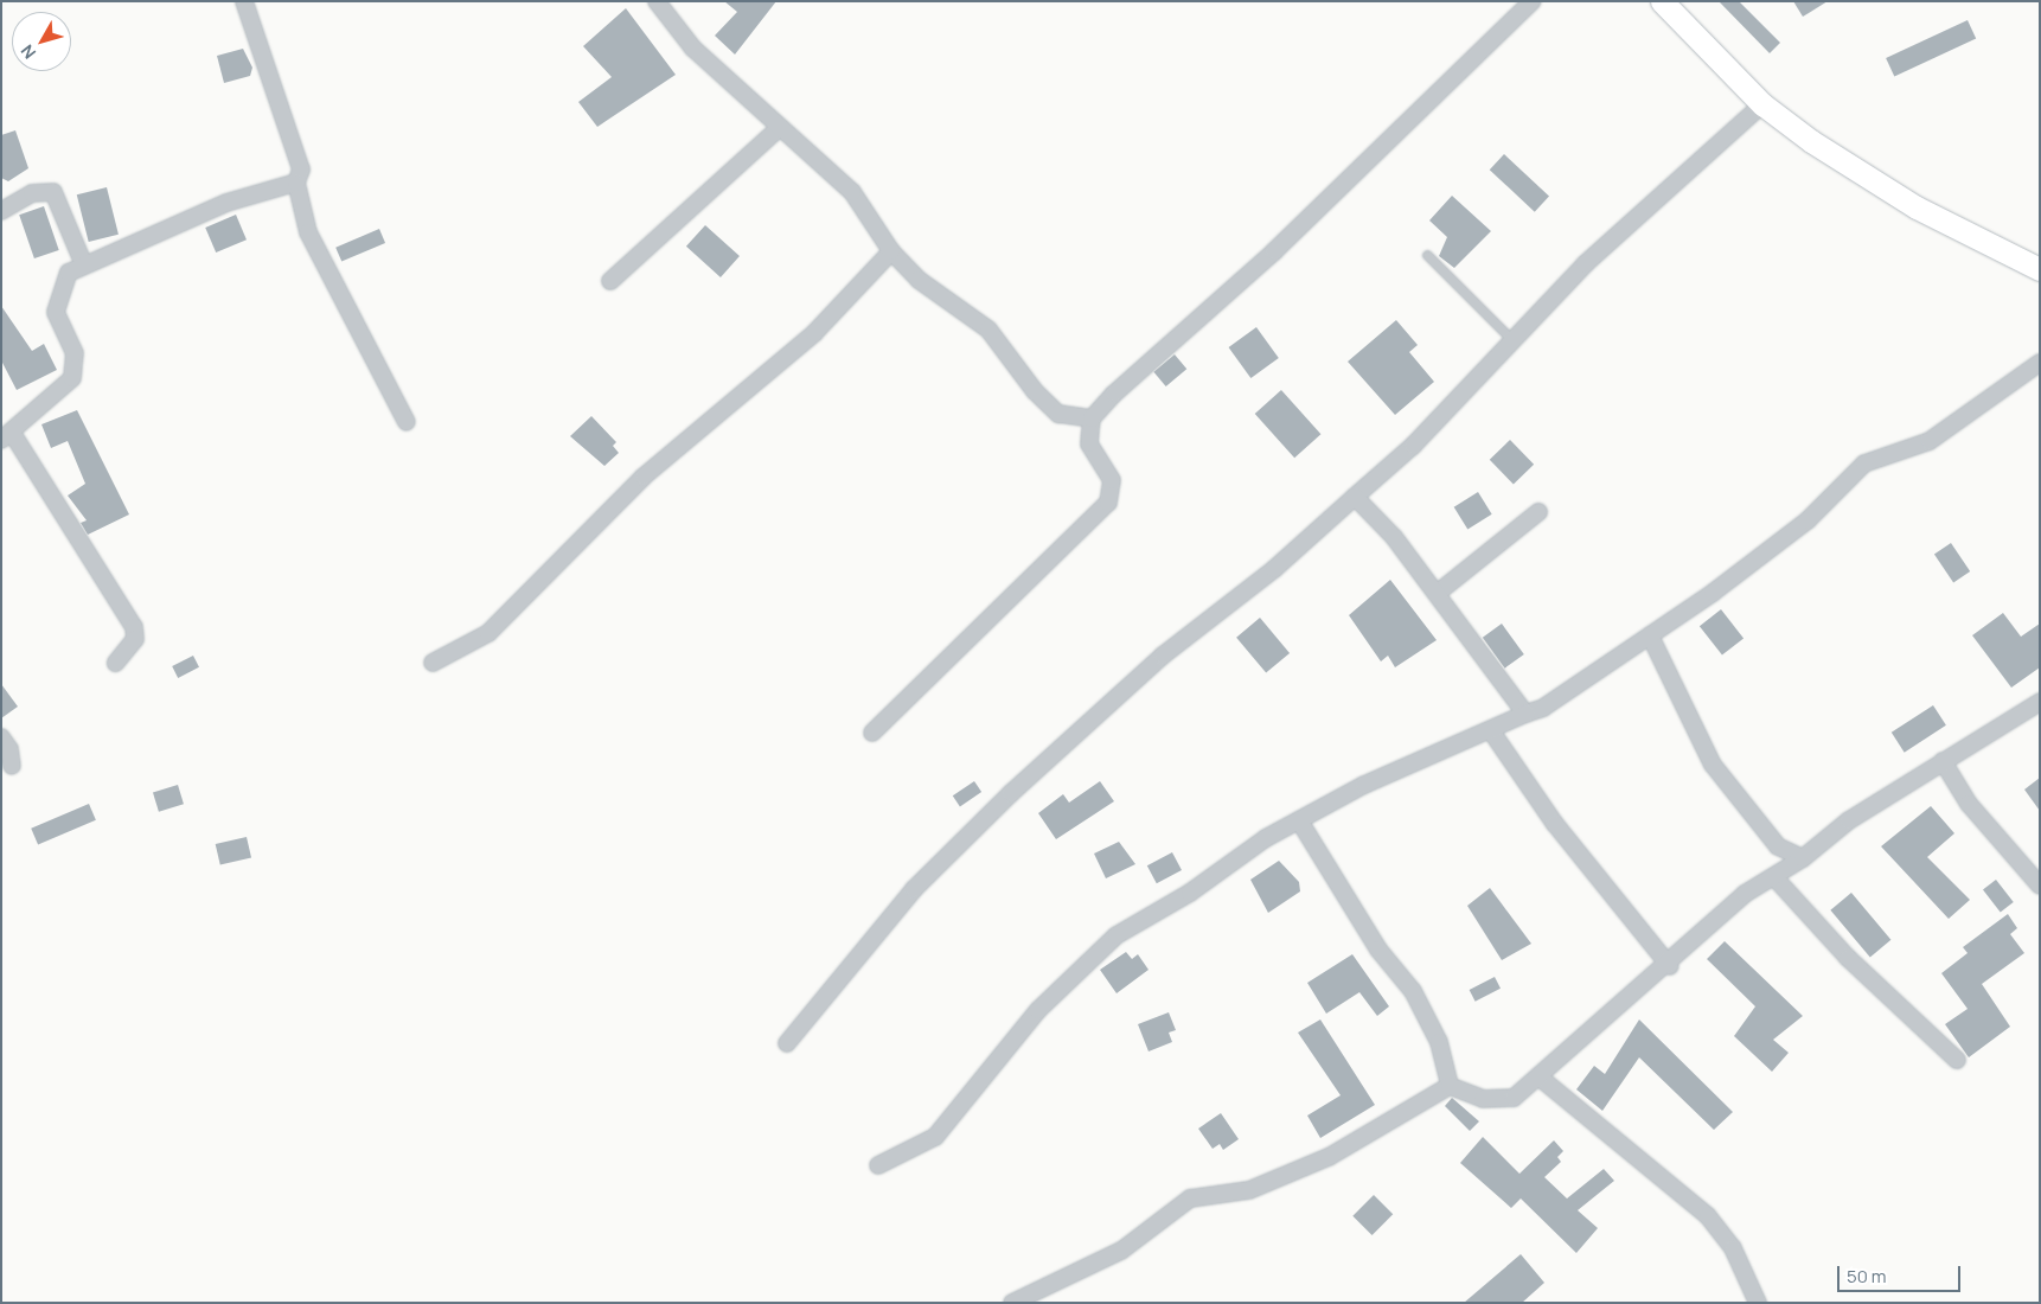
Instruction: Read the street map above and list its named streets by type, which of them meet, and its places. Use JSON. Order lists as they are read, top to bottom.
{
  "scale_bar": "50 m",
  "north": "bottom left"
}
